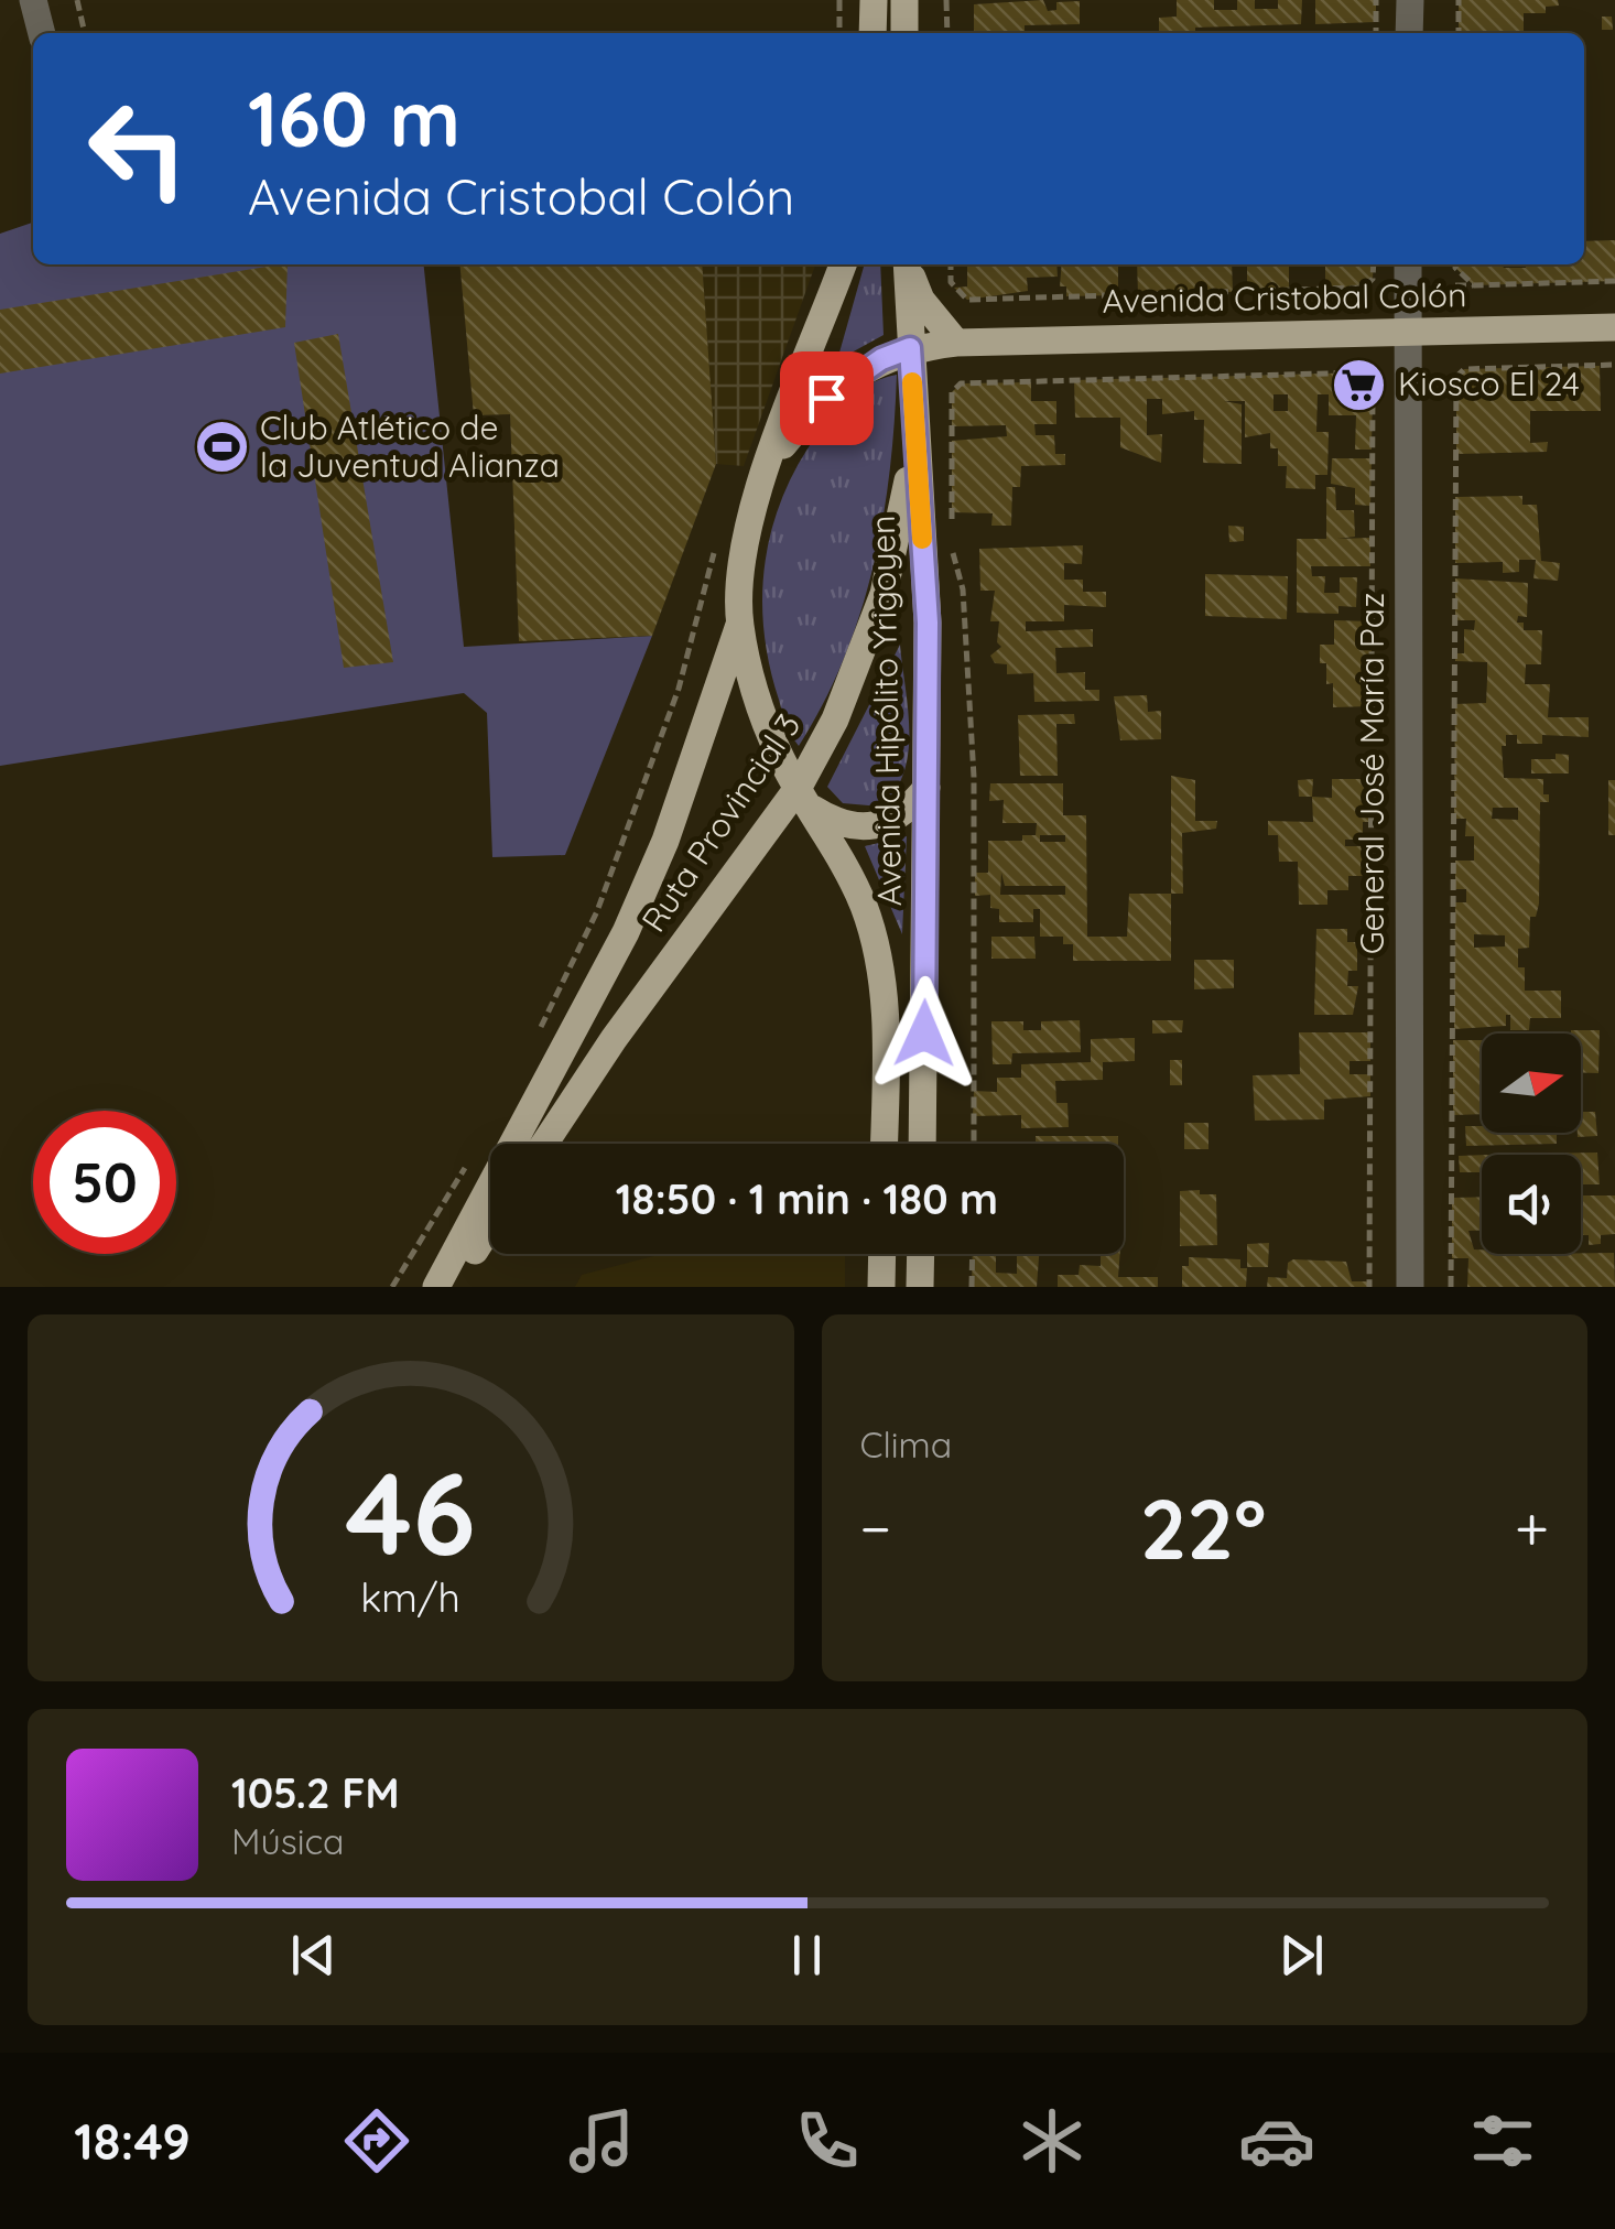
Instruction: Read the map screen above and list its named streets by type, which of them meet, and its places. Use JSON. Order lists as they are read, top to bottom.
{
  "streets": {
    "main road": ["Avenida Cristobal Colón", "Avenida Hipólito Yrigoyen", "Ruta Provincial 3"],
    "street": ["General José María Paz"]
  },
  "crossings": [
    ["Avenida Cristobal Colón", "Avenida Hipólito Yrigoyen"],
    ["Avenida Cristobal Colón", "General José María Paz"],
    ["Avenida Hipólito Yrigoyen", "Ruta Provincial 3"]
  ],
  "places": {
    "supermarket": ["Kiosco El 24"],
    "sports": ["Club Atlético de la Juventud Alianza"]
  },
  "north": "right",
  "page": {
    "turn": ["160 m", "Avenida Cristobal Colón"],
    "limit": "50",
    "trip": "18:50 · 1 min · 180 m",
    "tile": "Clima",
    "heat": ["−", "22°", "+"],
    "song": ["105.2 FM", "Música"],
    "tabs": "18:49",
    "gauge": ["46", "km/h"]
  }
}
